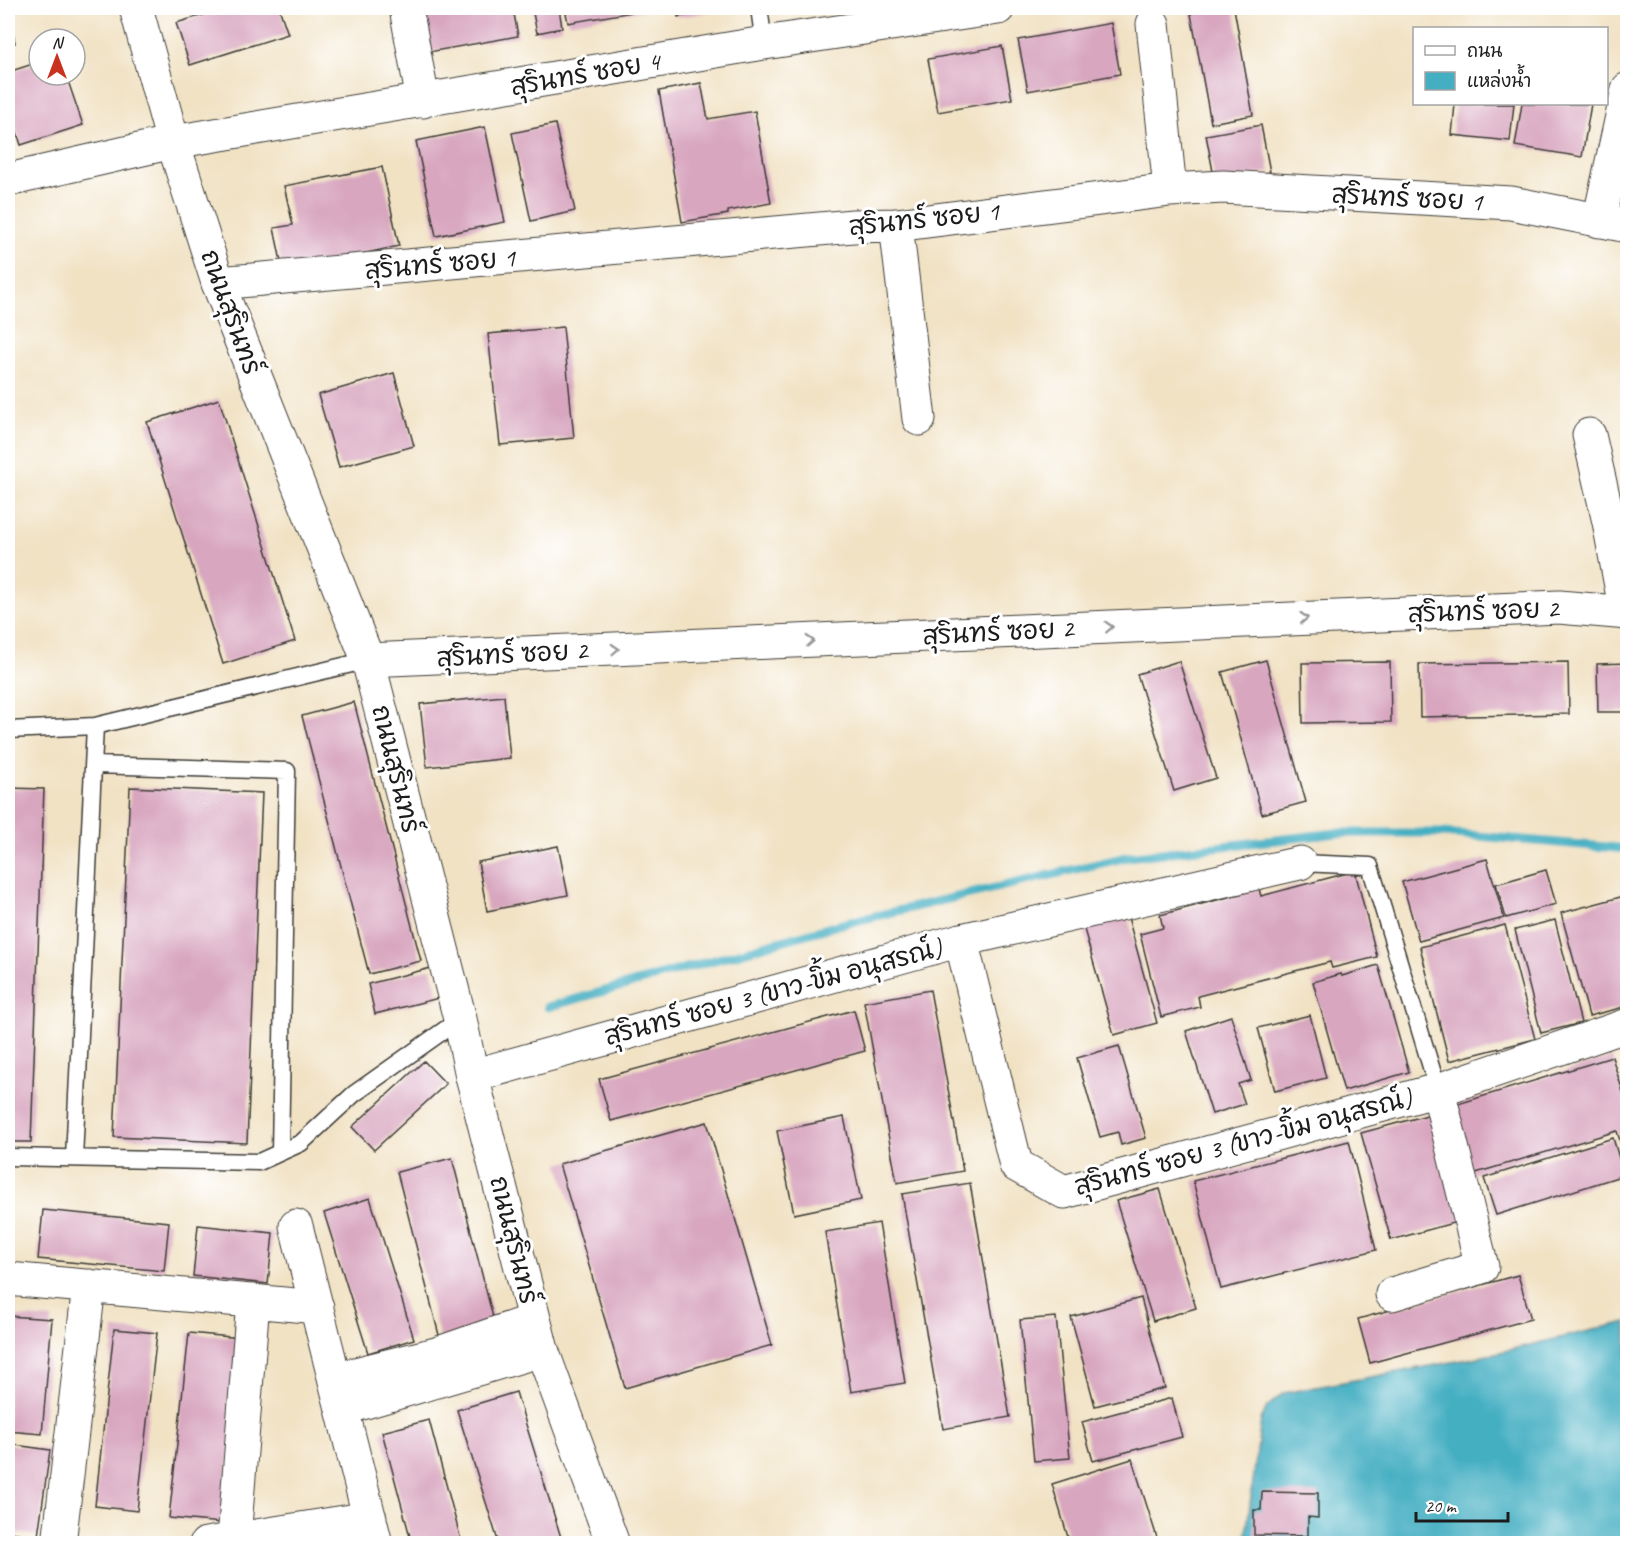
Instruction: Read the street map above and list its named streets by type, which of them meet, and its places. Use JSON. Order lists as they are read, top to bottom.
{
  "streets": {
    "street": [
      "สุรินทร์ ซอย 4",
      "สุรินทร์ ซอย 1",
      "ถนนสุรินทร์",
      "สุรินทร์ ซอย 2",
      "สุรินทร์ ซอย 3 (ขาว-ขิ้ม อนุสรณ์)"
    ]
  },
  "crossings": [
    ["สุรินทร์ ซอย 4", "ถนนสุรินทร์"],
    ["สุรินทร์ ซอย 1", "ถนนสุรินทร์"],
    ["ถนนสุรินทร์", "สุรินทร์ ซอย 2"],
    ["ถนนสุรินทร์", "สุรินทร์ ซอย 3 (ขาว-ขิ้ม อนุสรณ์)"]
  ],
  "one_way": ["สุรินทร์ ซอย 2"],
  "legend": ["ถนน", "แหล่งน้ำ"],
  "scale_bar": "20 m",
  "north": "top"
}
